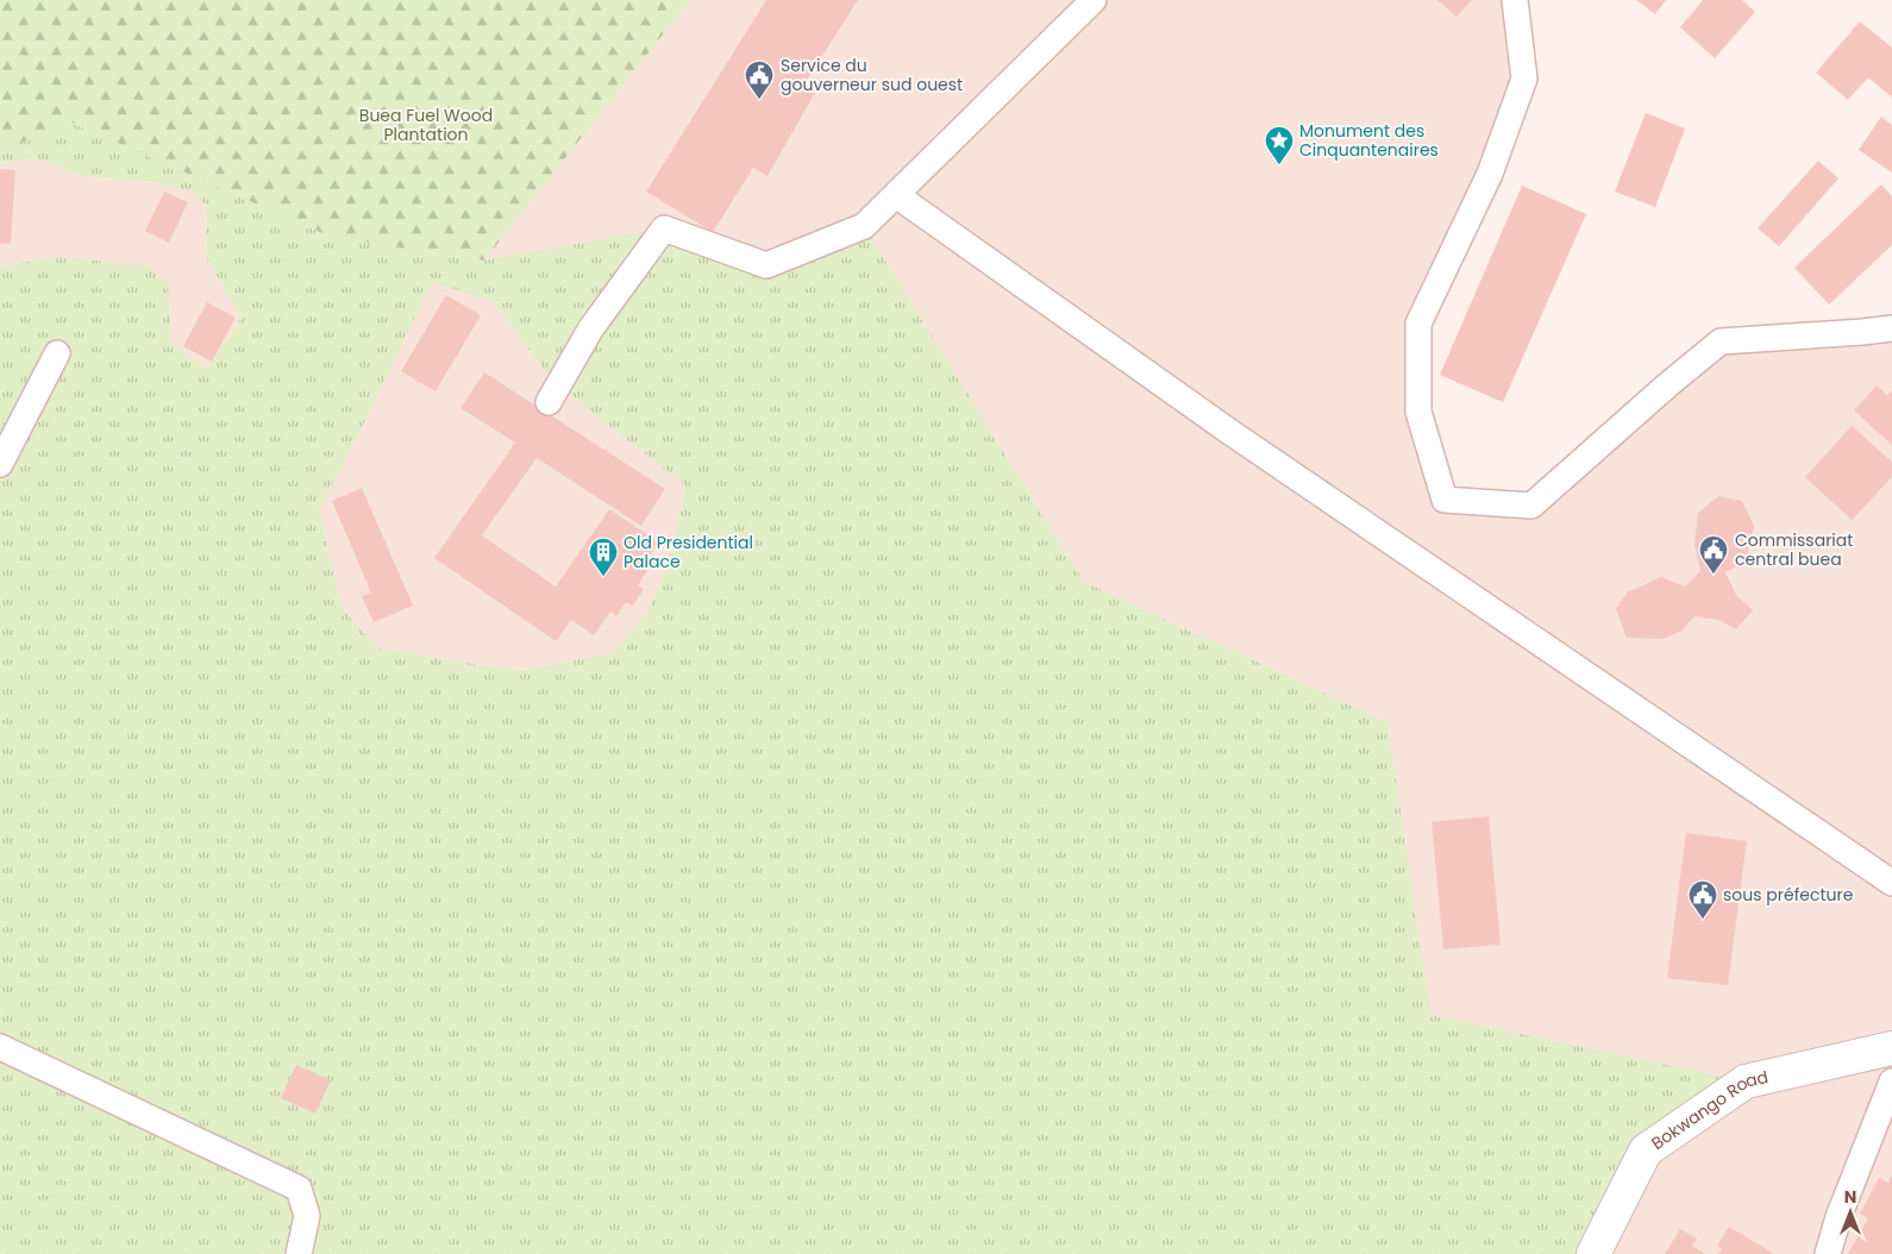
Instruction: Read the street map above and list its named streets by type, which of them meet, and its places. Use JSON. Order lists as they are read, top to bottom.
{
  "streets": {
    "street": ["Bokwango Road"]
  },
  "parks": ["Buea Fuel Wood Plantation"],
  "places": {
    "public building": ["Service du gouverneur sud ouest", "Commissariat central buea", "sous préfecture"],
    "place": ["Monument des Cinquantenaires"],
    "building": ["Old Presidential Palace"]
  },
  "north": "top"
}
